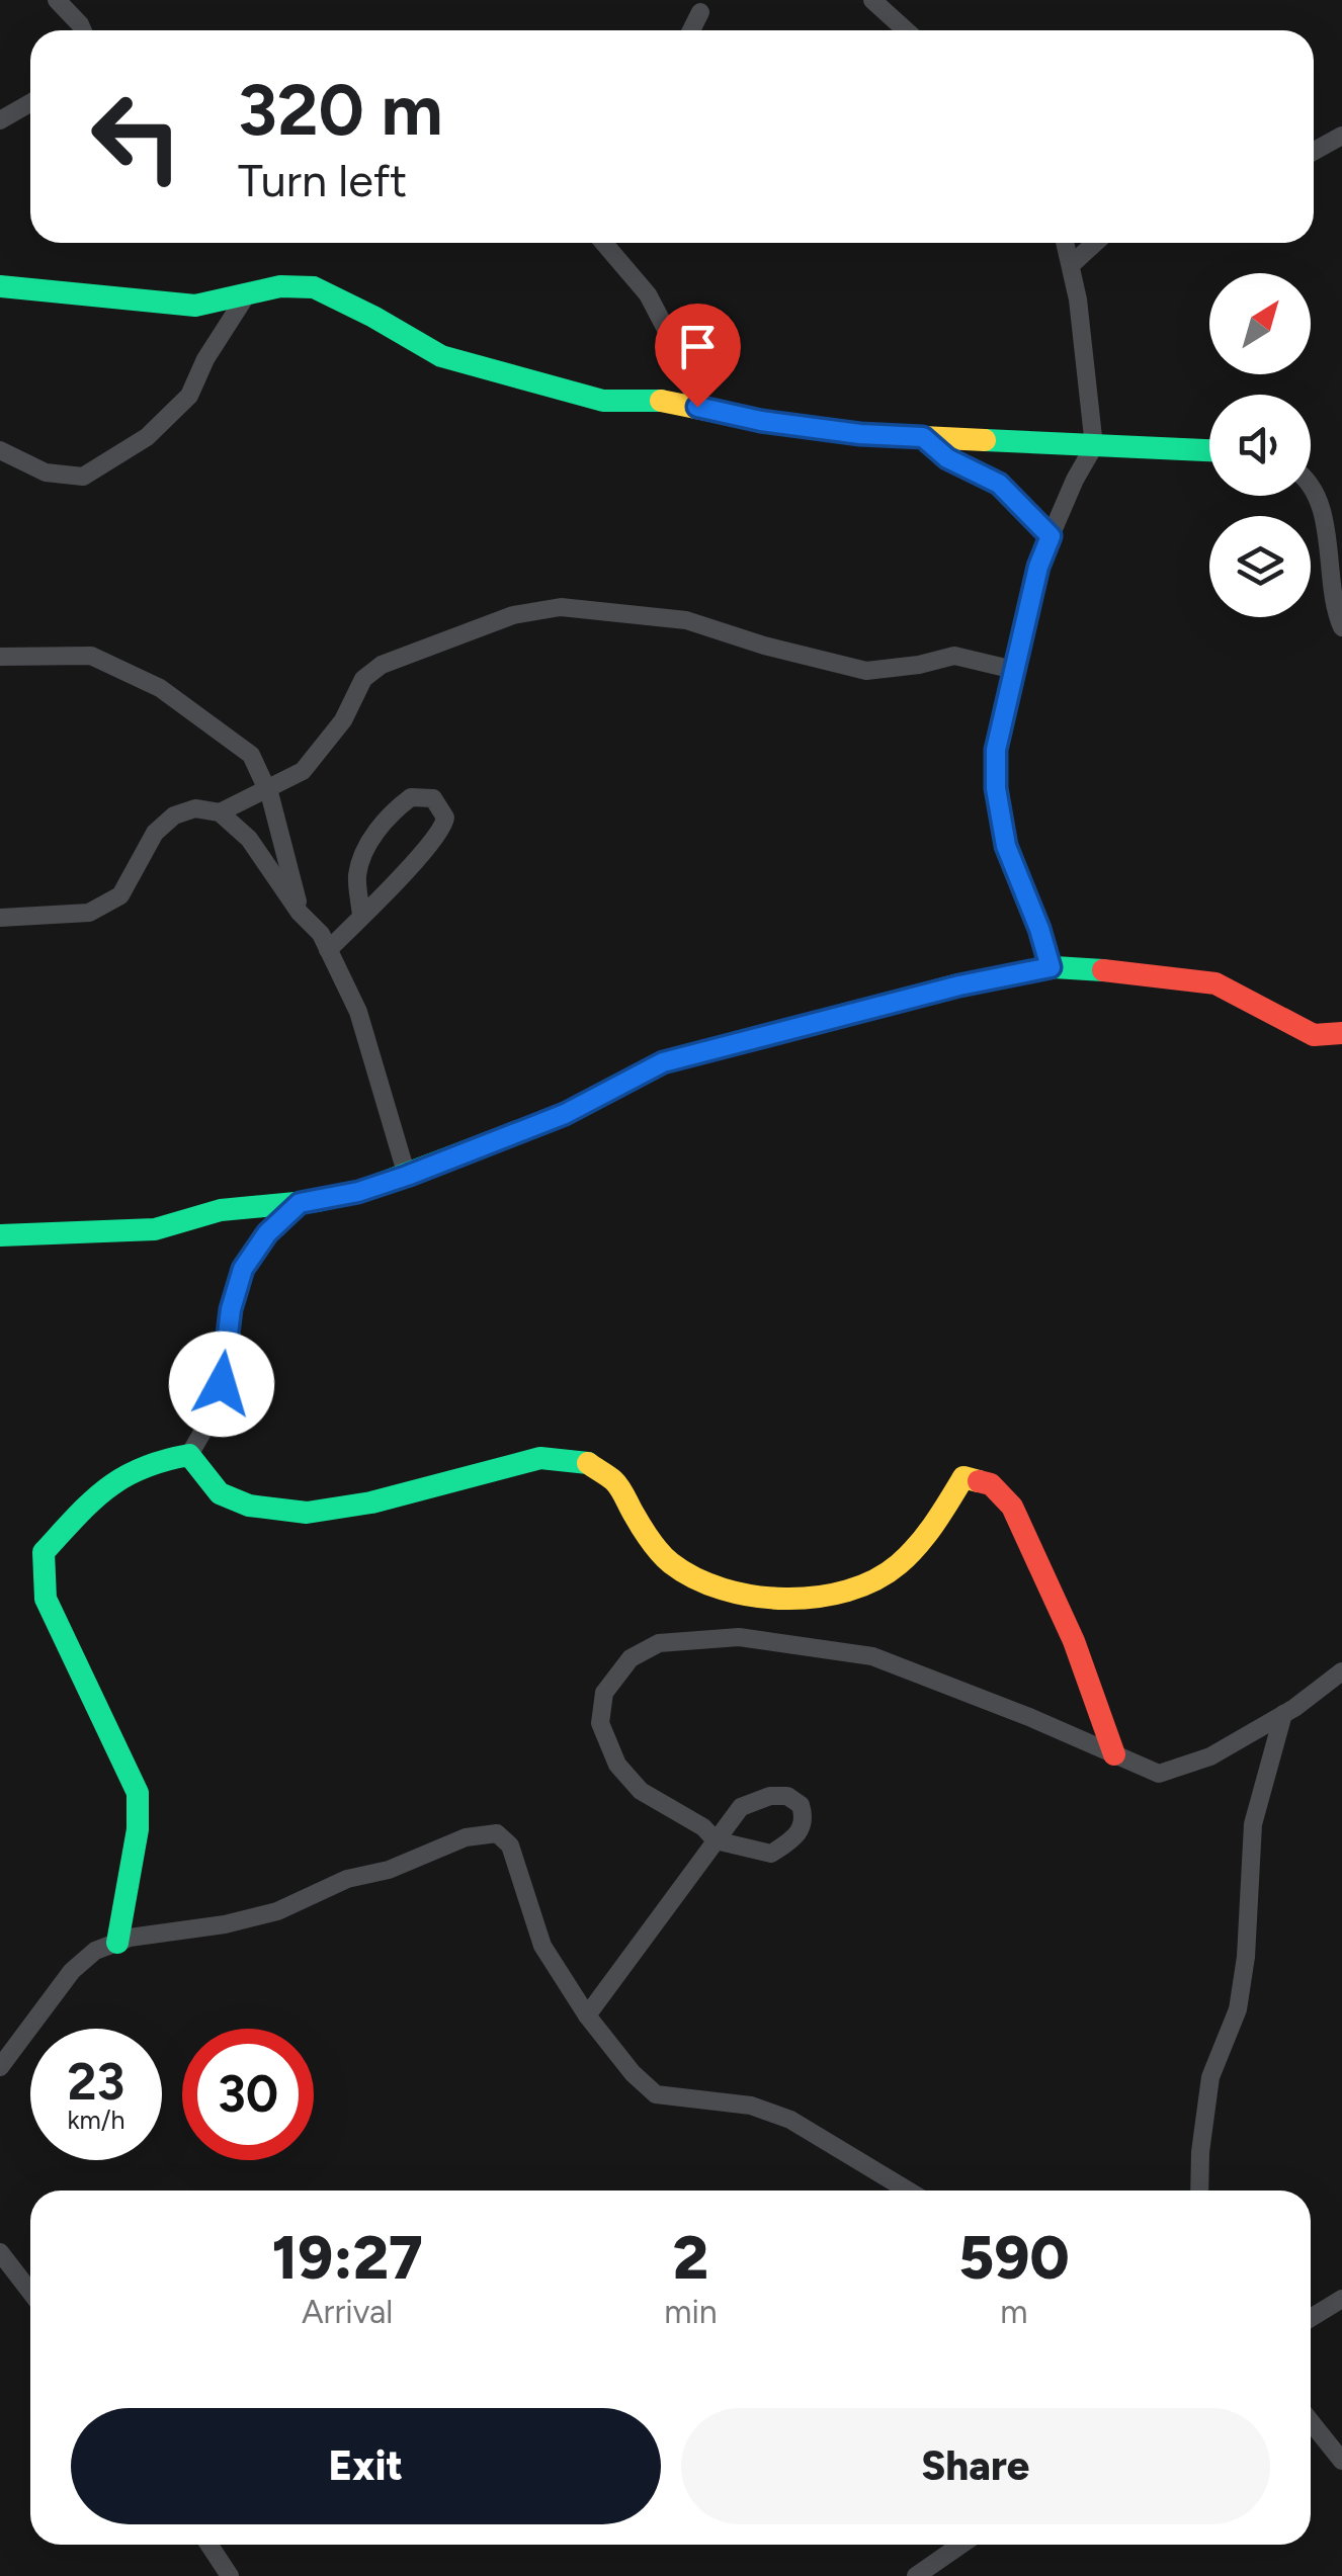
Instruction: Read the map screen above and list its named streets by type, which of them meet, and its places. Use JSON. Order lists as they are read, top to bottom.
{
  "north": "top right",
  "page": {
    "turn": ["320 m", "Turn left"],
    "speed": "23 km/h",
    "limit": "30",
    "eta": [
      "19:27",
      "Arrival",
      "2",
      "min",
      "590",
      "m"
    ],
    "buttons": ["Exit", "Share"]
  }
}
